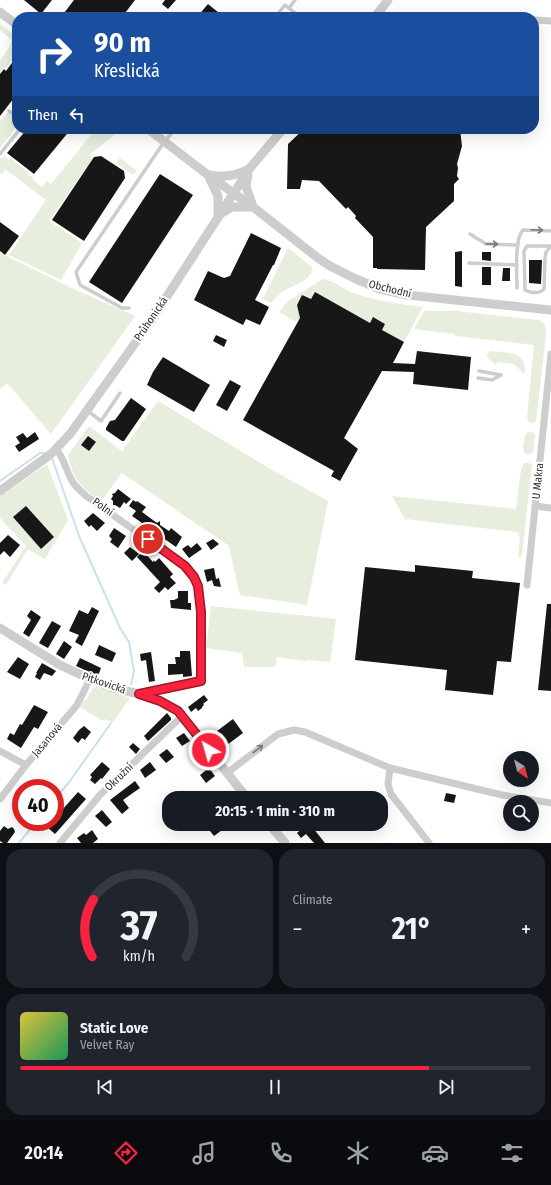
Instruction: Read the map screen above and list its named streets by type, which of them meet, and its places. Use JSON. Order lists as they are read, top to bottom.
{
  "streets": {
    "street": [
      "Obchodní",
      "Průhonická",
      "U Makra",
      "Polní",
      "Pitkovická",
      "Jasanová",
      "Okružní"
    ]
  },
  "crossings": [
    ["Obchodní", "Průhonická"],
    ["Průhonická", "Polní"],
    ["Polní", "Pitkovická"],
    ["Pitkovická", "Jasanová"],
    ["Pitkovická", "Okružní"]
  ],
  "north": "bottom right",
  "page": {
    "turn": ["90 m", "Křeslická"],
    "then": "Then",
    "limit": "40",
    "trip": "20:15 · 1 min · 310 m",
    "tile": "Climate",
    "heat": ["−", "21°", "+"],
    "song": ["Static Love", "Velvet Ray"],
    "tabs": "20:14",
    "gauge": ["37", "km/h"]
  }
}
